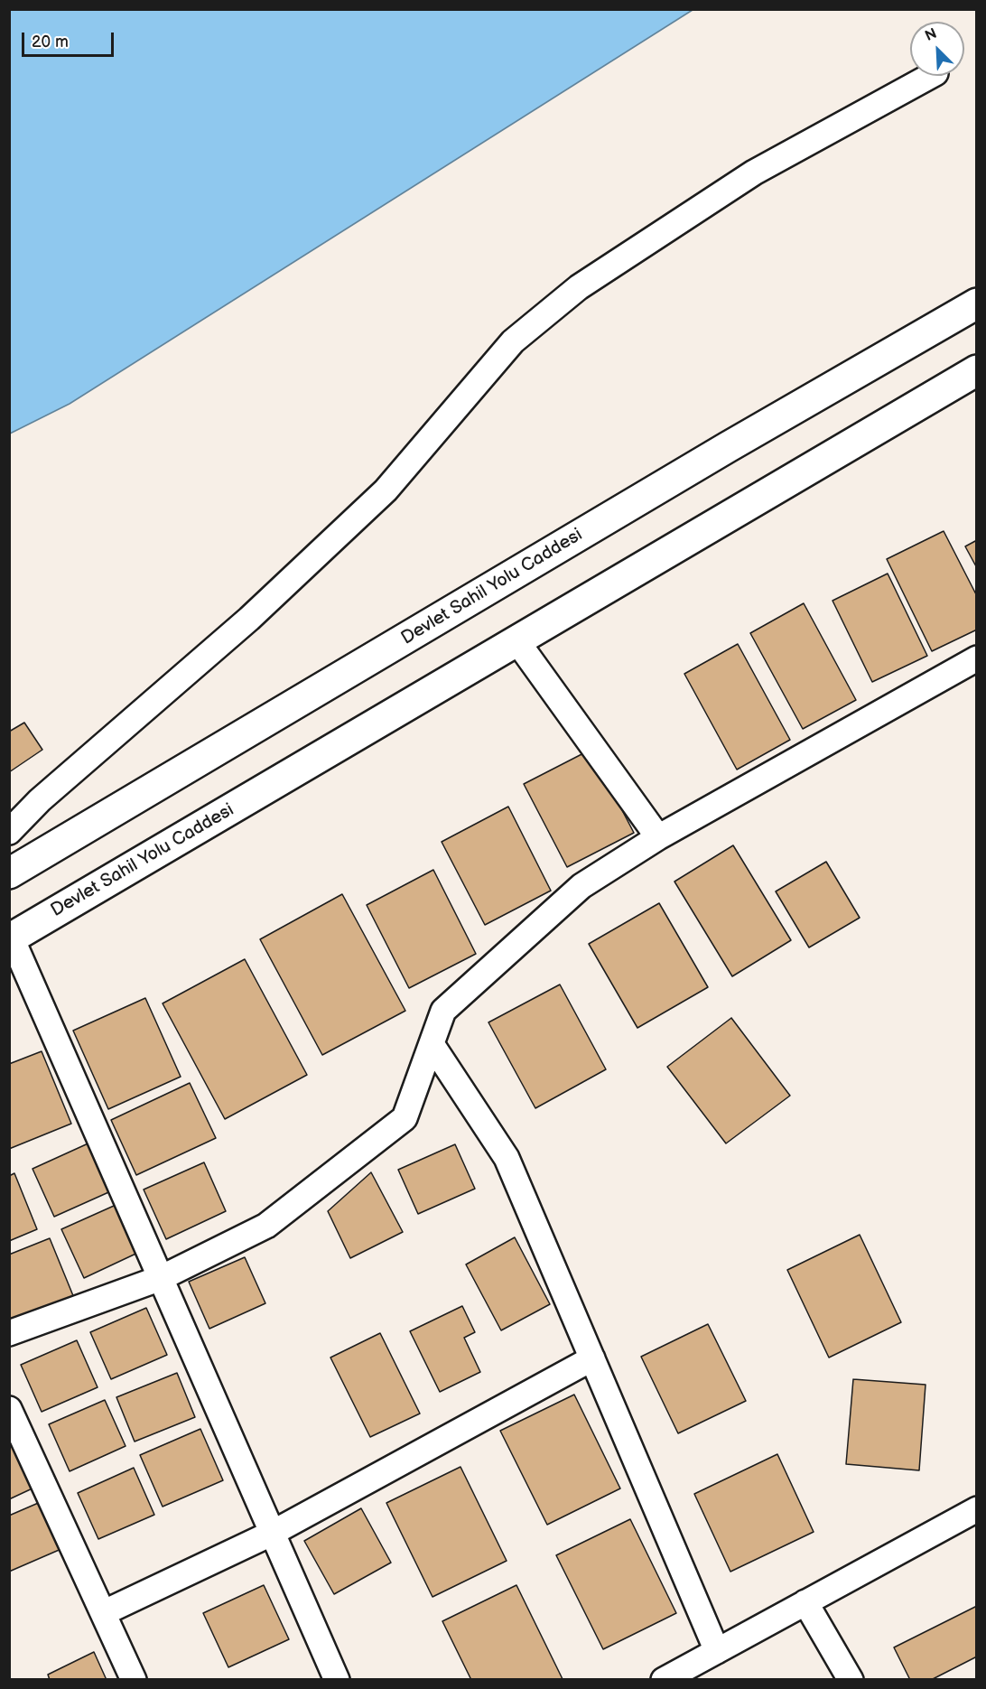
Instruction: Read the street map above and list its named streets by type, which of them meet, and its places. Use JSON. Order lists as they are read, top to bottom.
{
  "streets": {
    "main road": ["Devlet Sahil Yolu Caddesi"]
  },
  "scale_bar": "20 m",
  "north": "top left"
}
